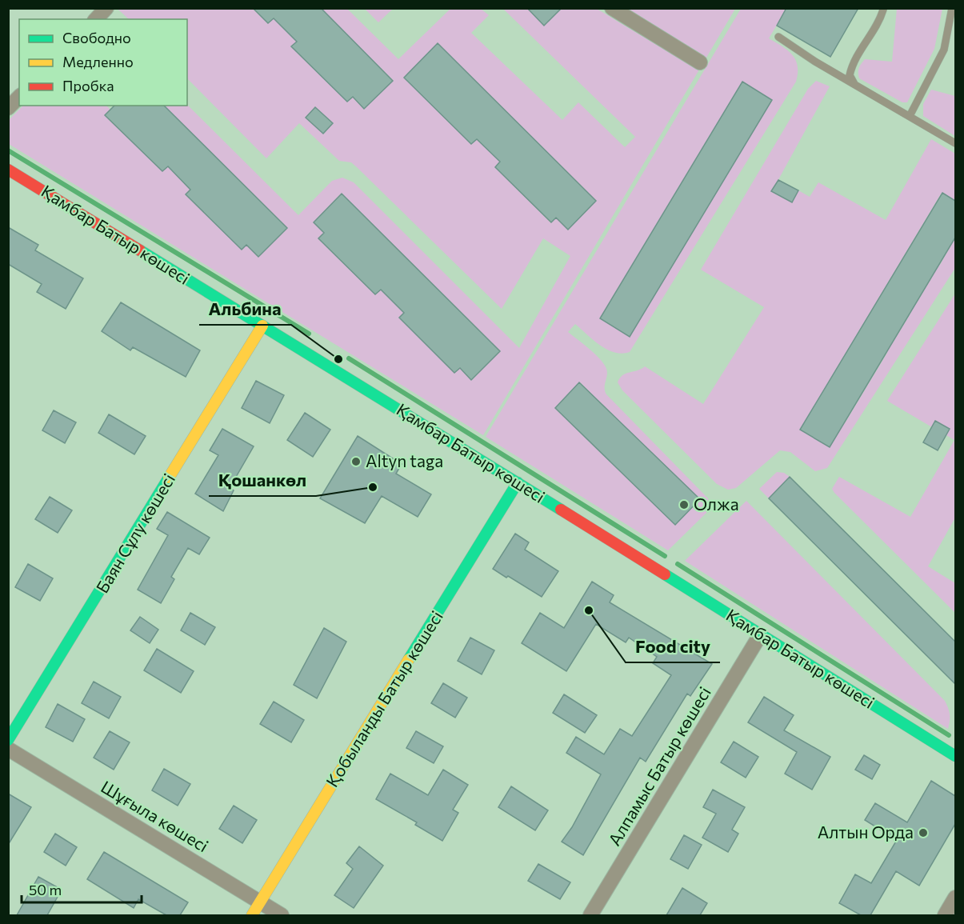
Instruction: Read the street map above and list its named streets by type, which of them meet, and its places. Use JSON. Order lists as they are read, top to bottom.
{
  "streets": {
    "main road": ["Қамбар Батыр көшесі", "Баян Сұлу көшесі", "Қобыланды Батыр көшесі"],
    "street": ["Алпамыс Батыр көшесі", "Шұғыла көшесі"]
  },
  "crossings": [
    ["Қамбар Батыр көшесі", "Баян Сұлу көшесі"],
    ["Қамбар Батыр көшесі", "Қобыланды Батыр көшесі"],
    ["Қамбар Батыр көшесі", "Алпамыс Батыр көшесі"],
    ["Қобыланды Батыр көшесі", "Шұғыла көшесі"]
  ],
  "places": [
    "Альбина",
    "Altyn taga",
    "Қошанкөл",
    "Олжа",
    "Food city",
    "Алтын Орда"
  ],
  "legend": ["Свободно", "Медленно", "Пробка"],
  "scale_bar": "50 m"
}
